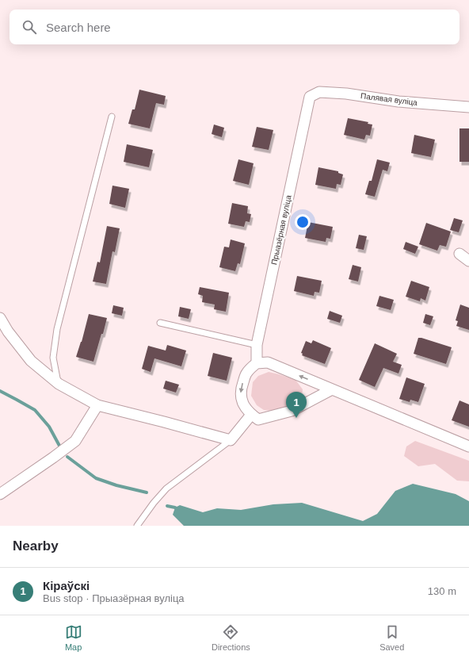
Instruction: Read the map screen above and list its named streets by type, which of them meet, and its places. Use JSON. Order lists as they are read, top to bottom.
{
  "streets": {
    "street": ["Палявая вуліца", "Прыазёрная вуліца"]
  },
  "crossings": [
    ["Палявая вуліца", "Прыазёрная вуліца"]
  ],
  "page": {
    "search": "Search here",
    "pins": "1",
    "heading": "Nearby",
    "list": [
      {
        "mark": "1",
        "name": "Кіраўскі",
        "note": "Bus stop · Прыазёрная вуліца",
        "value": "130 m"
      }
    ],
    "nav": ["Map", "Directions", "Saved"]
  }
}
